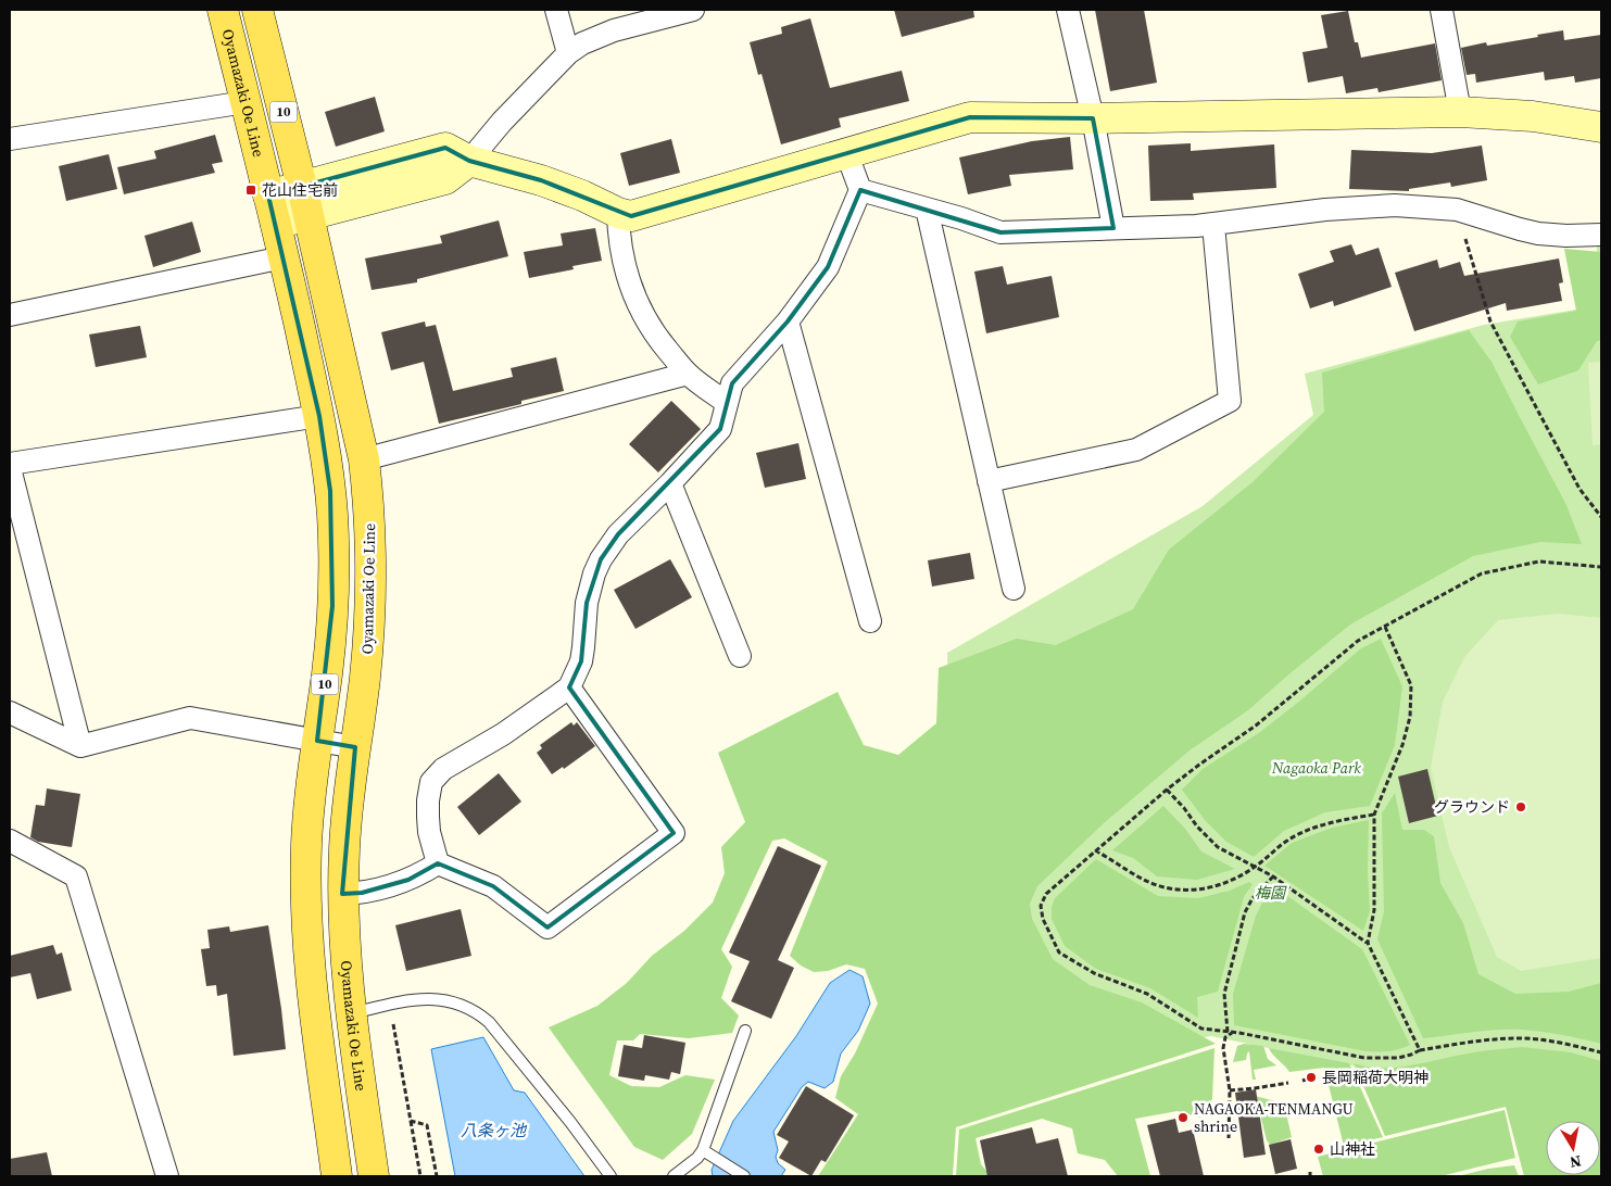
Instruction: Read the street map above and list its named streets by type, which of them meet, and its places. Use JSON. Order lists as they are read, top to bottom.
{
  "streets": {
    "main road": ["Oyamazaki Oe Line", "10"]
  },
  "water": ["八条ヶ池"],
  "parks": ["Nagaoka Park", "梅園"],
  "places": {
    "transit": ["花山住宅前"],
    "other": [
      "グラウンド",
      "長岡稲荷大明神",
      "NAGAOKA-TENMANGU shrine",
      "山神社"
    ]
  },
  "north": "bottom"
}
